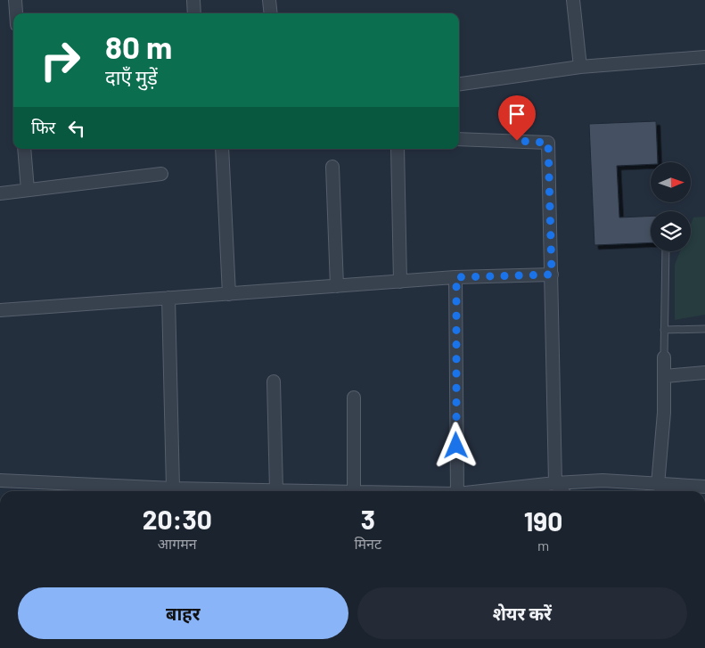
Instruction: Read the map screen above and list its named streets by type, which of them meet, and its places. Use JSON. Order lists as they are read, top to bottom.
{
  "north": "right",
  "page": {
    "turn": ["80 m", "दाएँ मुड़ें"],
    "then": "फिर",
    "eta": [
      "20:30",
      "आगमन",
      "3",
      "मिनट",
      "190",
      "m"
    ],
    "buttons": ["बाहर", "शेयर करें"]
  }
}
